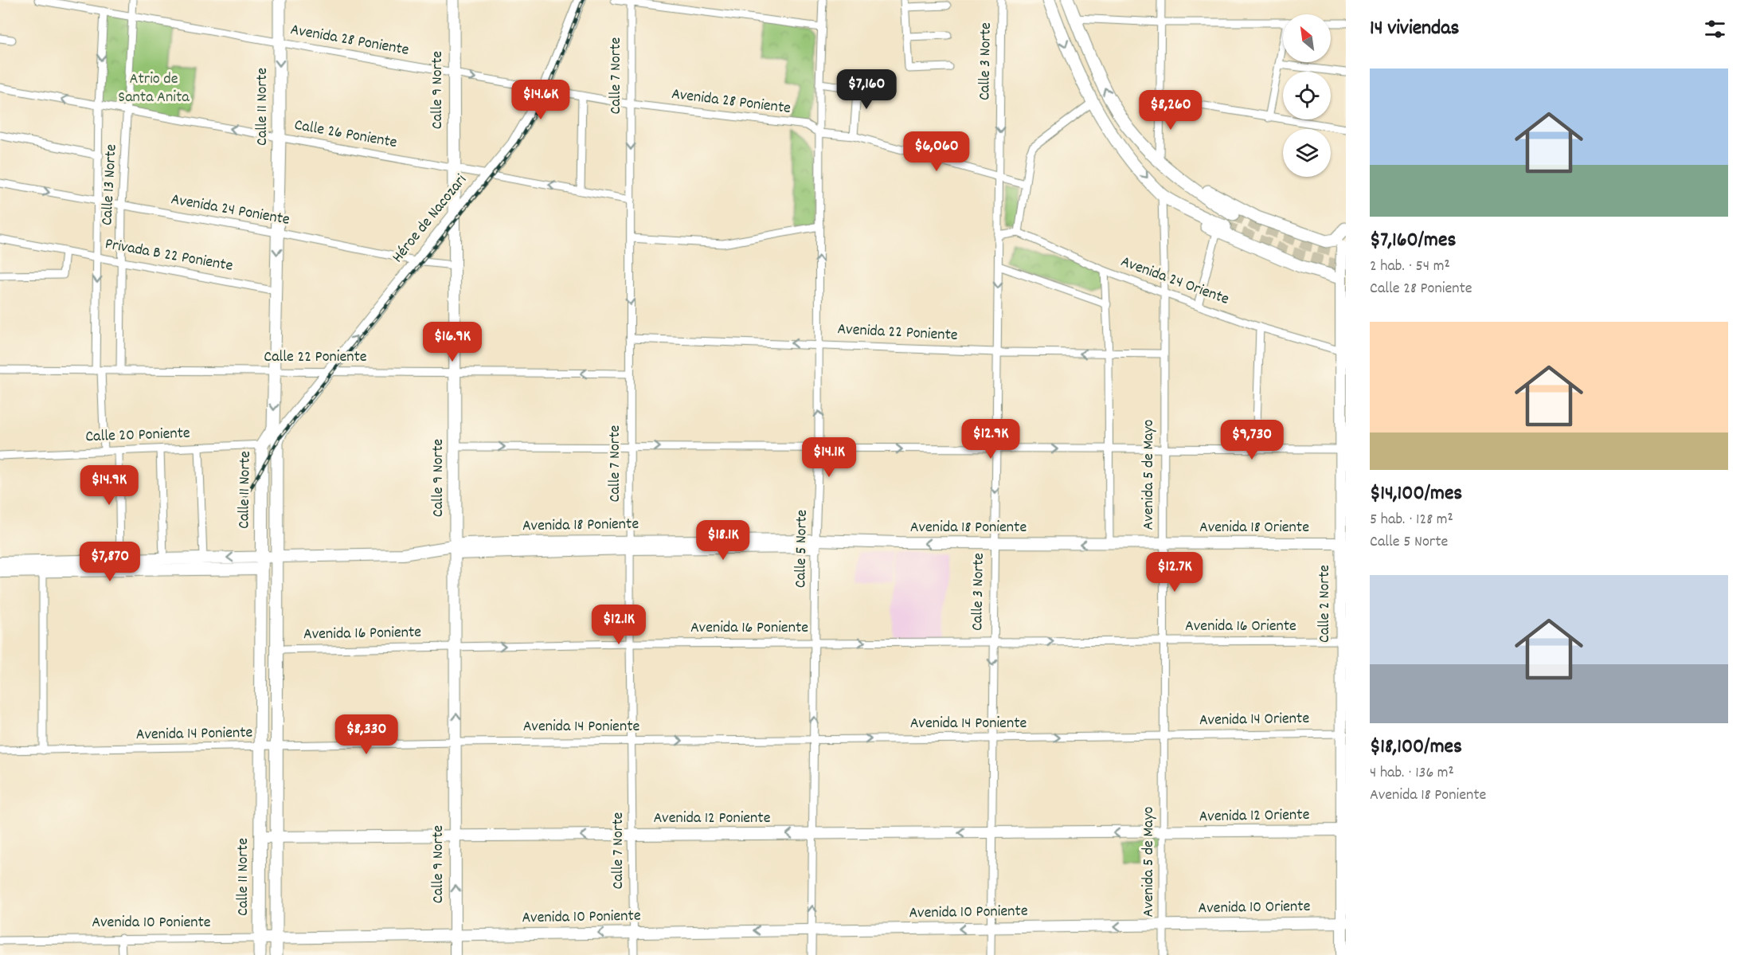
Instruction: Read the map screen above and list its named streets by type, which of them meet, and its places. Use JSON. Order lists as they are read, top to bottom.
{
  "streets": {
    "main road": ["Calle 9 Norte", "Calle 11 Norte", "Héroe de Nacozari"],
    "street": [
      "Avenida 28 Poniente",
      "Calle 3 Norte",
      "Calle 7 Norte",
      "Calle 26 Poniente",
      "Calle 13 Norte",
      "Avenida 24 Poniente",
      "Privada B 22 Poniente",
      "Avenida 24 Oriente",
      "Avenida 22 Poniente",
      "Calle 22 Poniente",
      "Calle 20 Poniente",
      "Avenida 5 de Mayo",
      "Avenida 18 Poniente",
      "Avenida 18 Oriente",
      "Calle 5 Norte",
      "Calle 2 Norte",
      "Avenida 16 Oriente",
      "Avenida 16 Poniente",
      "Avenida 14 Oriente",
      "Avenida 14 Poniente",
      "Avenida 12 Oriente",
      "Avenida 12 Poniente",
      "Avenida 10 Oriente",
      "Avenida 10 Poniente"
    ]
  },
  "crossings": [
    ["Avenida 28 Poniente", "Calle 3 Norte"],
    ["Avenida 28 Poniente", "Calle 7 Norte"],
    ["Avenida 28 Poniente", "Calle 9 Norte"],
    ["Avenida 28 Poniente", "Calle 11 Norte"],
    ["Avenida 28 Poniente", "Calle 13 Norte"],
    ["Avenida 28 Poniente", "Héroe de Nacozari"],
    ["Avenida 28 Poniente", "Calle 5 Norte"],
    ["Calle 3 Norte", "Avenida 22 Poniente"],
    ["Calle 3 Norte", "Avenida 18 Poniente"],
    ["Calle 3 Norte", "Avenida 16 Poniente"],
    ["Calle 3 Norte", "Avenida 14 Poniente"],
    ["Calle 3 Norte", "Avenida 12 Poniente"],
    ["Calle 3 Norte", "Avenida 10 Poniente"],
    ["Calle 7 Norte", "Calle 26 Poniente"],
    ["Calle 7 Norte", "Avenida 22 Poniente"],
    ["Calle 7 Norte", "Calle 22 Poniente"],
    ["Calle 7 Norte", "Avenida 18 Poniente"],
    ["Calle 7 Norte", "Avenida 16 Poniente"],
    ["Calle 7 Norte", "Avenida 14 Poniente"],
    ["Calle 7 Norte", "Avenida 12 Poniente"],
    ["Calle 7 Norte", "Avenida 10 Poniente"],
    ["Calle 9 Norte", "Calle 26 Poniente"],
    ["Calle 9 Norte", "Avenida 24 Poniente"],
    ["Calle 9 Norte", "Héroe de Nacozari"],
    ["Calle 9 Norte", "Calle 22 Poniente"],
    ["Calle 9 Norte", "Avenida 18 Poniente"],
    ["Calle 9 Norte", "Avenida 16 Poniente"],
    ["Calle 9 Norte", "Avenida 14 Poniente"],
    ["Calle 9 Norte", "Avenida 12 Poniente"],
    ["Calle 9 Norte", "Avenida 10 Poniente"],
    ["Calle 11 Norte", "Calle 26 Poniente"],
    ["Calle 11 Norte", "Avenida 24 Poniente"],
    ["Calle 11 Norte", "Héroe de Nacozari"],
    ["Calle 11 Norte", "Privada B 22 Poniente"],
    ["Calle 11 Norte", "Calle 22 Poniente"],
    ["Calle 11 Norte", "Calle 20 Poniente"],
    ["Calle 11 Norte", "Avenida 18 Poniente"],
    ["Calle 11 Norte", "Avenida 16 Poniente"],
    ["Calle 11 Norte", "Avenida 14 Poniente"],
    ["Calle 11 Norte", "Avenida 12 Poniente"],
    ["Calle 11 Norte", "Avenida 10 Poniente"],
    ["Calle 26 Poniente", "Calle 13 Norte"],
    ["Calle 26 Poniente", "Héroe de Nacozari"],
    ["Calle 13 Norte", "Avenida 24 Poniente"],
    ["Calle 13 Norte", "Privada B 22 Poniente"],
    ["Calle 13 Norte", "Calle 22 Poniente"],
    ["Calle 13 Norte", "Calle 20 Poniente"],
    ["Avenida 24 Poniente", "Héroe de Nacozari"],
    ["Héroe de Nacozari", "Calle 22 Poniente"],
    ["Héroe de Nacozari", "Calle 20 Poniente"],
    ["Avenida 24 Oriente", "Avenida 5 de Mayo"],
    ["Avenida 24 Oriente", "Calle 2 Norte"],
    ["Avenida 22 Poniente", "Avenida 5 de Mayo"],
    ["Avenida 22 Poniente", "Calle 5 Norte"],
    ["Avenida 5 de Mayo", "Avenida 18 Poniente"],
    ["Avenida 5 de Mayo", "Avenida 18 Oriente"],
    ["Avenida 5 de Mayo", "Avenida 16 Oriente"],
    ["Avenida 5 de Mayo", "Avenida 16 Poniente"],
    ["Avenida 5 de Mayo", "Avenida 14 Oriente"],
    ["Avenida 5 de Mayo", "Avenida 14 Poniente"],
    ["Avenida 5 de Mayo", "Avenida 12 Oriente"],
    ["Avenida 5 de Mayo", "Avenida 12 Poniente"],
    ["Avenida 5 de Mayo", "Avenida 10 Oriente"],
    ["Avenida 5 de Mayo", "Avenida 10 Poniente"],
    ["Avenida 18 Poniente", "Avenida 18 Oriente"],
    ["Avenida 18 Poniente", "Calle 5 Norte"],
    ["Avenida 18 Oriente", "Calle 2 Norte"],
    ["Calle 5 Norte", "Avenida 16 Poniente"],
    ["Calle 5 Norte", "Avenida 14 Poniente"],
    ["Calle 5 Norte", "Avenida 12 Poniente"],
    ["Calle 5 Norte", "Avenida 10 Poniente"],
    ["Calle 2 Norte", "Avenida 16 Oriente"],
    ["Calle 2 Norte", "Avenida 14 Oriente"],
    ["Calle 2 Norte", "Avenida 12 Oriente"],
    ["Calle 2 Norte", "Avenida 10 Oriente"],
    ["Avenida 16 Oriente", "Avenida 16 Poniente"],
    ["Avenida 14 Oriente", "Avenida 14 Poniente"],
    ["Avenida 12 Oriente", "Avenida 12 Poniente"],
    ["Avenida 10 Oriente", "Avenida 10 Poniente"]
  ],
  "one_way": [
    "Calle 3 Norte",
    "Calle 26 Poniente",
    "Avenida 22 Poniente",
    "Calle 5 Norte",
    "Avenida 16 Poniente",
    "Avenida 14 Poniente",
    "Avenida 12 Poniente",
    "Avenida 10 Poniente"
  ],
  "parks": ["Atrio de Santa Anita"],
  "north": "top left",
  "page": {
    "heading": "14 viviendas",
    "list": [
      {
        "name": "$7,160/mes",
        "note": "2 hab. · 54 m² · Calle 28 Poniente"
      },
      {
        "name": "$14,100/mes",
        "note": "5 hab. · 128 m² · Calle 5 Norte"
      },
      {
        "name": "$18,100/mes",
        "note": "4 hab. · 136 m² · Avenida 18 Poniente"
      }
    ],
    "price": [
      "$7,160",
      "$14.6K",
      "$8,260",
      "$6,060",
      "$16.9K",
      "$12.9K",
      "$9,730",
      "$14.1K",
      "$14.9K",
      "$18.1K",
      "$7,870",
      "$12.7K",
      "$12.1K",
      "$8,330"
    ]
  }
}
